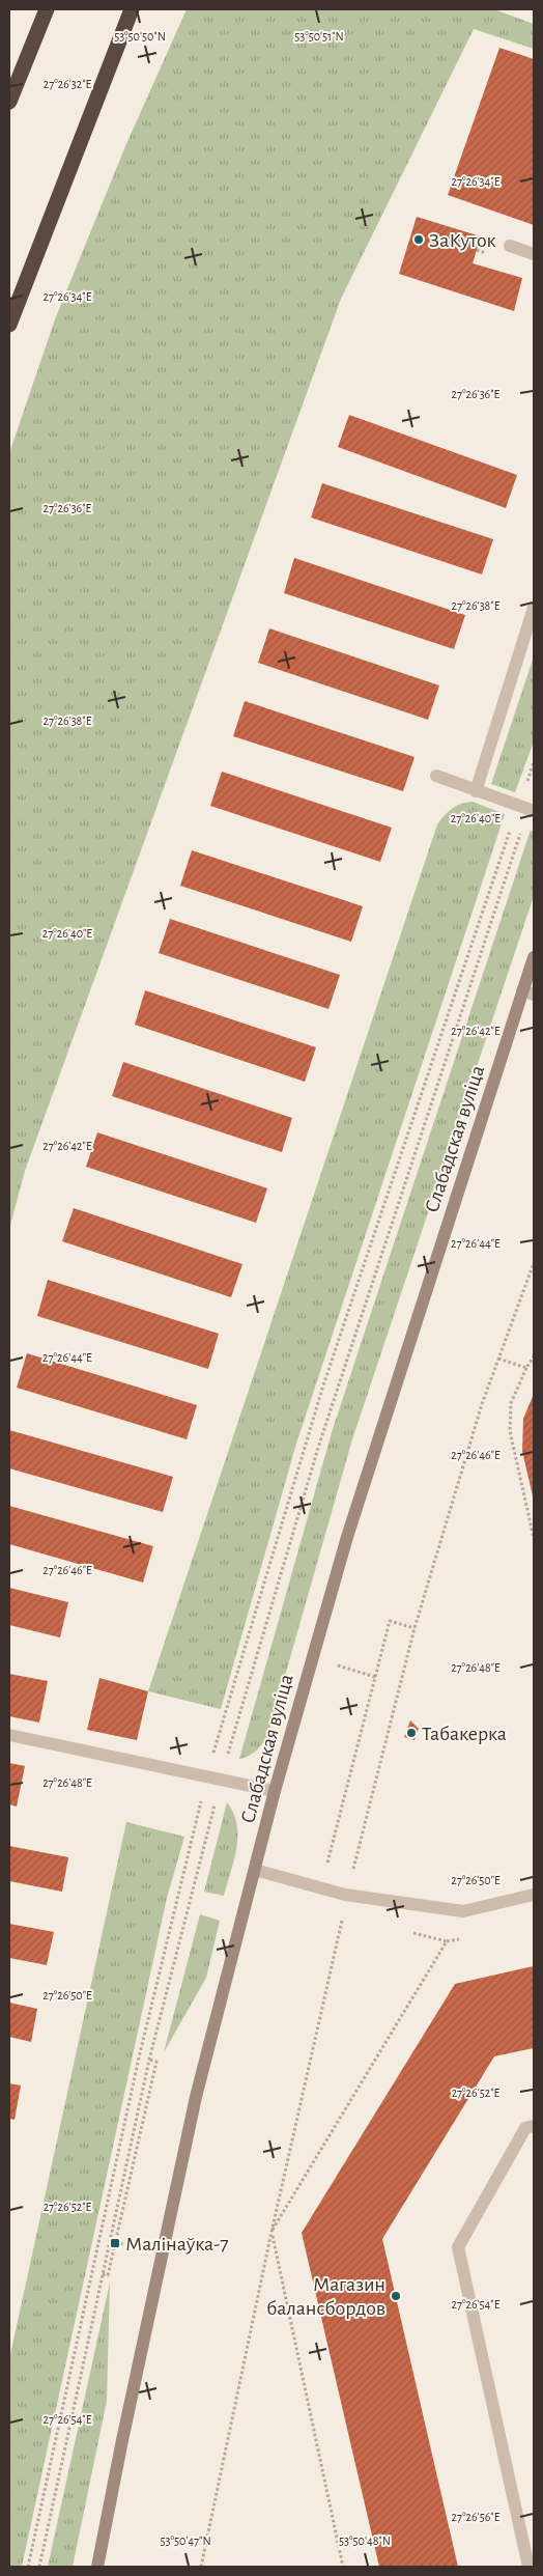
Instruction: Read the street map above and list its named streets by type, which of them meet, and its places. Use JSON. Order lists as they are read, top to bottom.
{
  "streets": {
    "main road": ["Слабадская вуліца"]
  },
  "places": {
    "other": ["ЗаКуток", "Табакерка", "Магазин балансбордов"],
    "transit": ["Малінаўка-7"]
  },
  "coordinates": [
    "53°50'50\"N",
    "53°50'51\"N",
    "27°26'32\"E",
    "27°26'34\"E",
    "27°26'36\"E",
    "27°26'38\"E",
    "27°26'40\"E",
    "27°26'42\"E",
    "27°26'44\"E",
    "27°26'46\"E",
    "27°26'48\"E",
    "27°26'50\"E",
    "27°26'52\"E",
    "27°26'54\"E",
    "27°26'56\"E",
    "53°50'47\"N",
    "53°50'48\"N"
  ]
}
